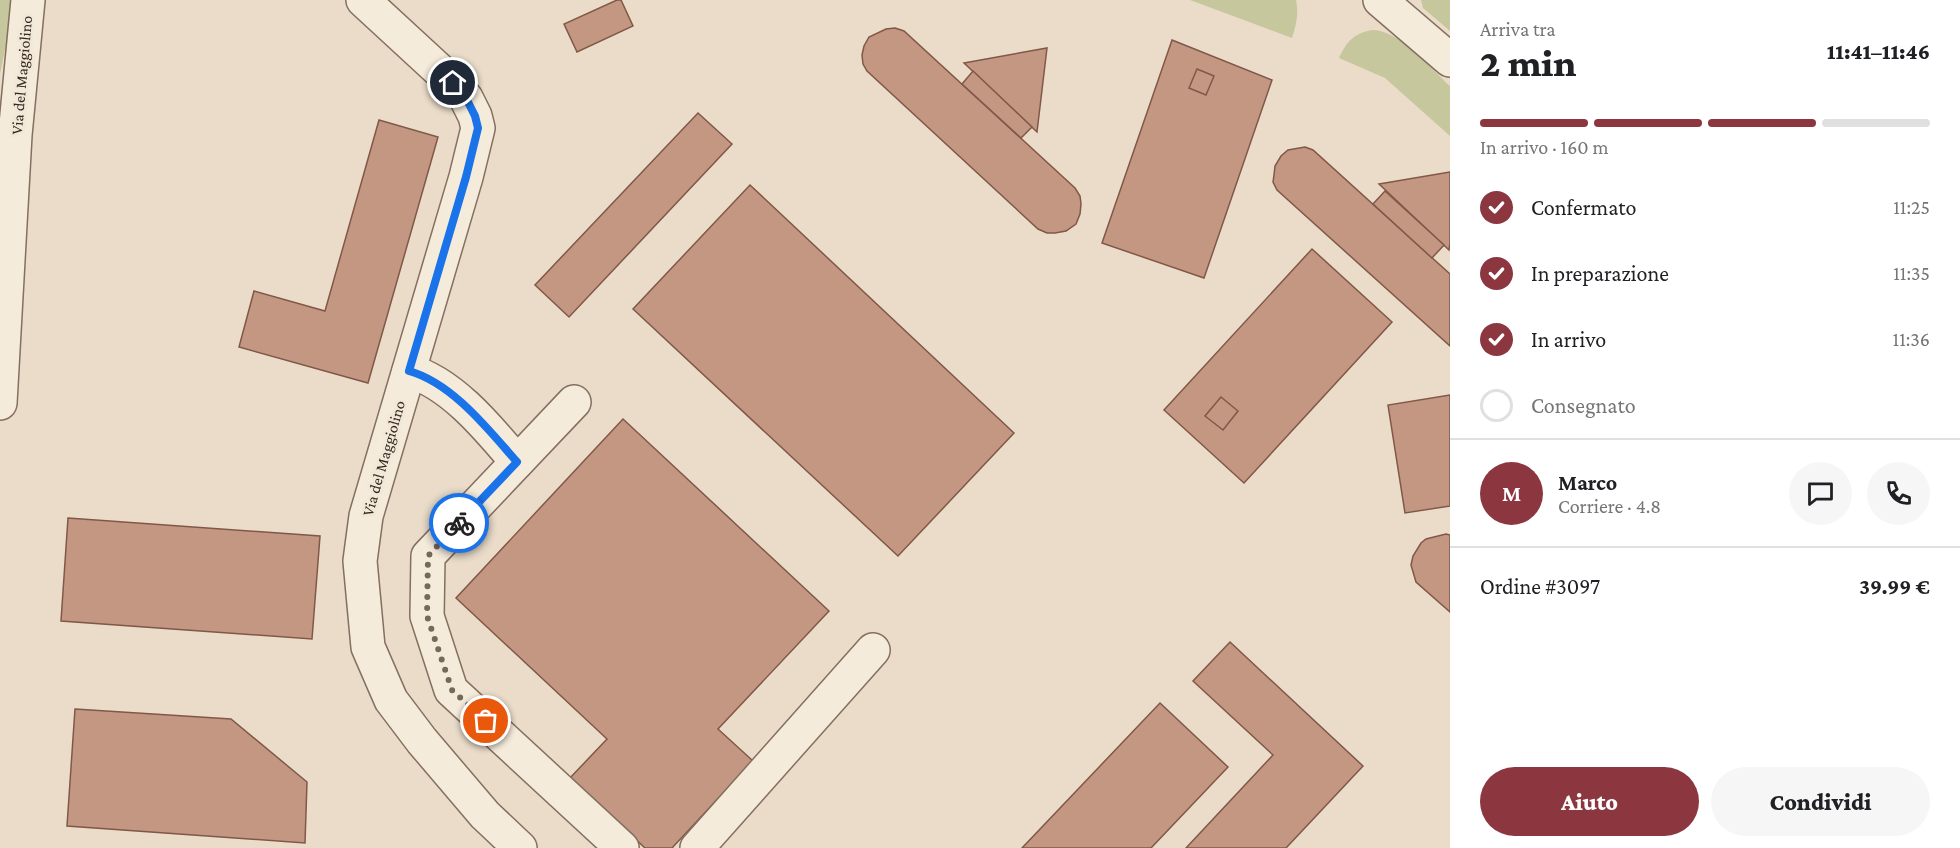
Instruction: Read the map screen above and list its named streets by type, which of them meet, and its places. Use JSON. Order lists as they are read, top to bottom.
{
  "streets": {
    "street": ["Via del Maggiolino"]
  },
  "page": {
    "heading": ["2 min", "Arriva tra", "11:41–11:46"],
    "panel": [
      "Marco",
      "Corriere · 4.8",
      "Ordine #3097",
      "39.99 €"
    ],
    "bar": "In arrivo · 160 m",
    "list": [
      ["Confermato", "11:25"],
      ["In preparazione", "11:35"],
      ["In arrivo", "11:36"],
      "Consegnato"
    ],
    "round": "M",
    "buttons": ["Aiuto", "Condividi"]
  }
}
